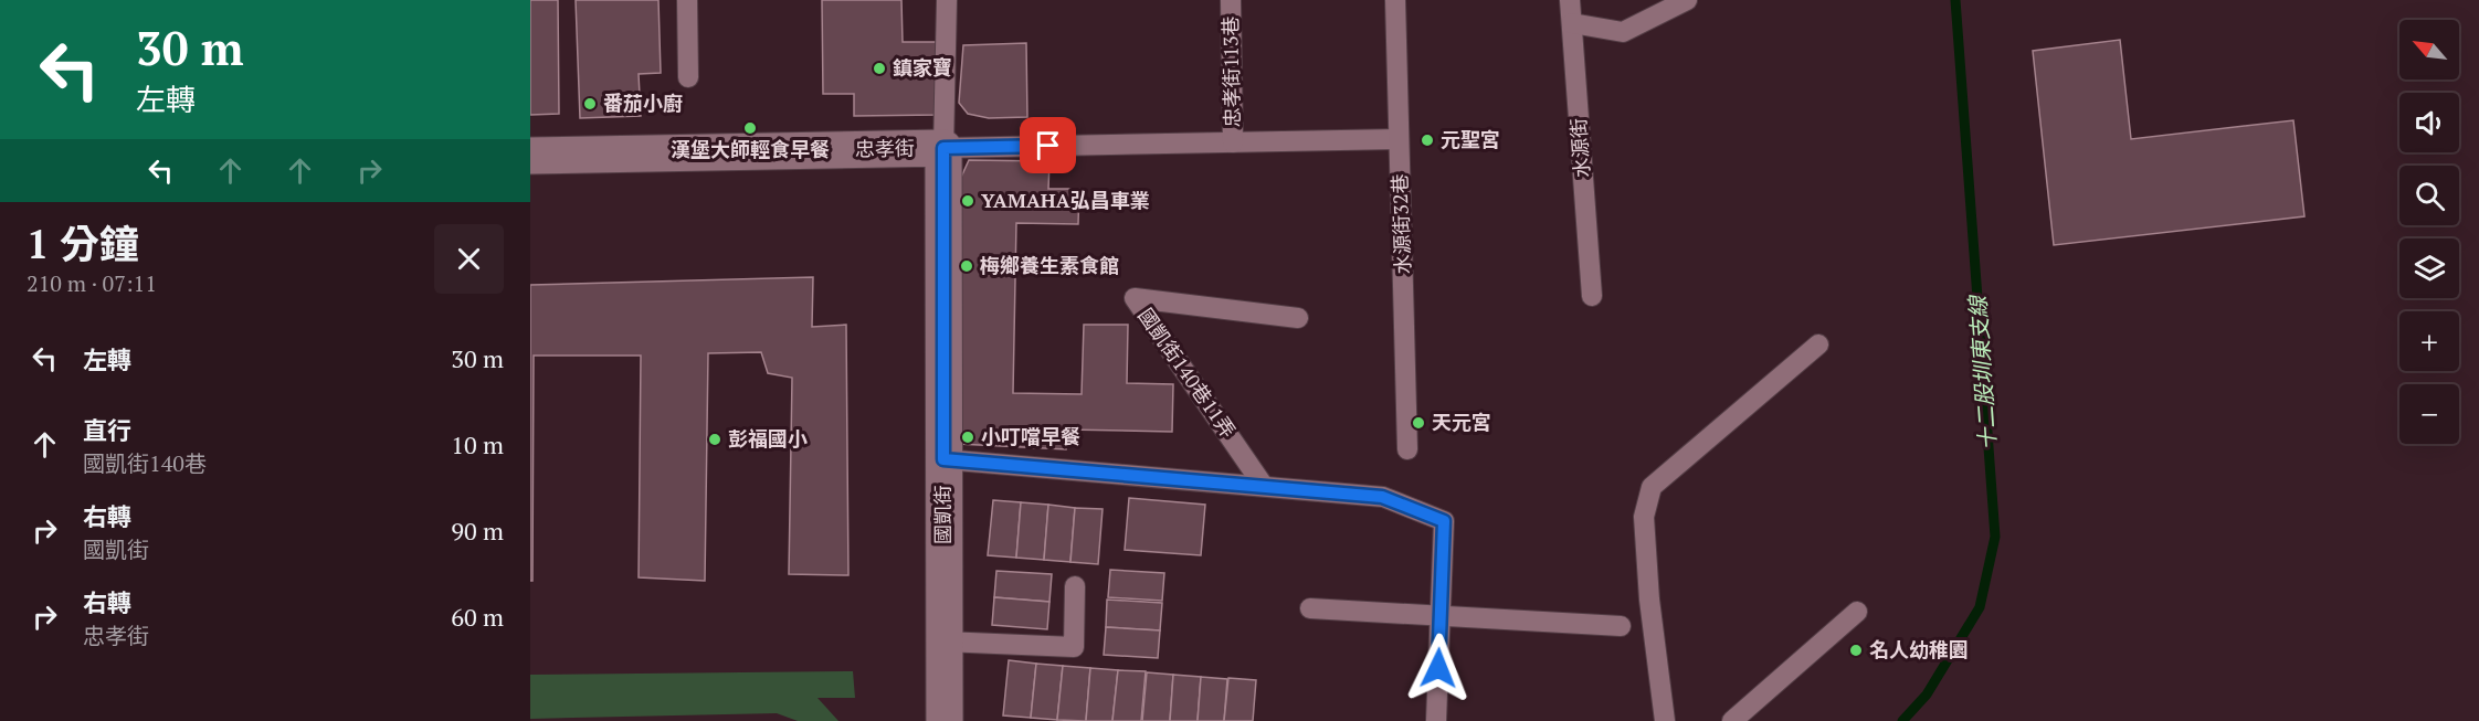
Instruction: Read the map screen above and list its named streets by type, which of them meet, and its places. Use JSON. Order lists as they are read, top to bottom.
{
  "streets": {
    "street": ["忠孝街", "國凱街"],
    "lane": [
      "忠孝街113巷",
      "水源街",
      "水源街32巷",
      "國凱街140巷11弄"
    ]
  },
  "crossings": [
    ["忠孝街113巷", "忠孝街"],
    ["忠孝街", "水源街32巷"],
    ["忠孝街", "國凱街"]
  ],
  "water": ["十二股圳東支線"],
  "places": [
    "鎮家寶",
    "番茄小廚",
    "漢堡大師輕食早餐",
    "元聖宮",
    "YAMAHA弘昌車業",
    "梅鄉養生素食館",
    "天元宮",
    "小叮噹早餐",
    "彭福國小",
    "名人幼稚園"
  ],
  "north": "top left",
  "page": {
    "turn": ["30 m", "左轉"],
    "map_buttons": ["+", "−"],
    "heading": ["1 分鐘", "210 m · 07:11"],
    "list": [
      {
        "name": "左轉",
        "value": "30 m"
      },
      {
        "name": "直行",
        "note": "國凱街140巷",
        "value": "10 m"
      },
      {
        "name": "右轉",
        "note": "國凱街",
        "value": "90 m"
      },
      {
        "name": "右轉",
        "note": "忠孝街",
        "value": "60 m"
      }
    ]
  }
}
